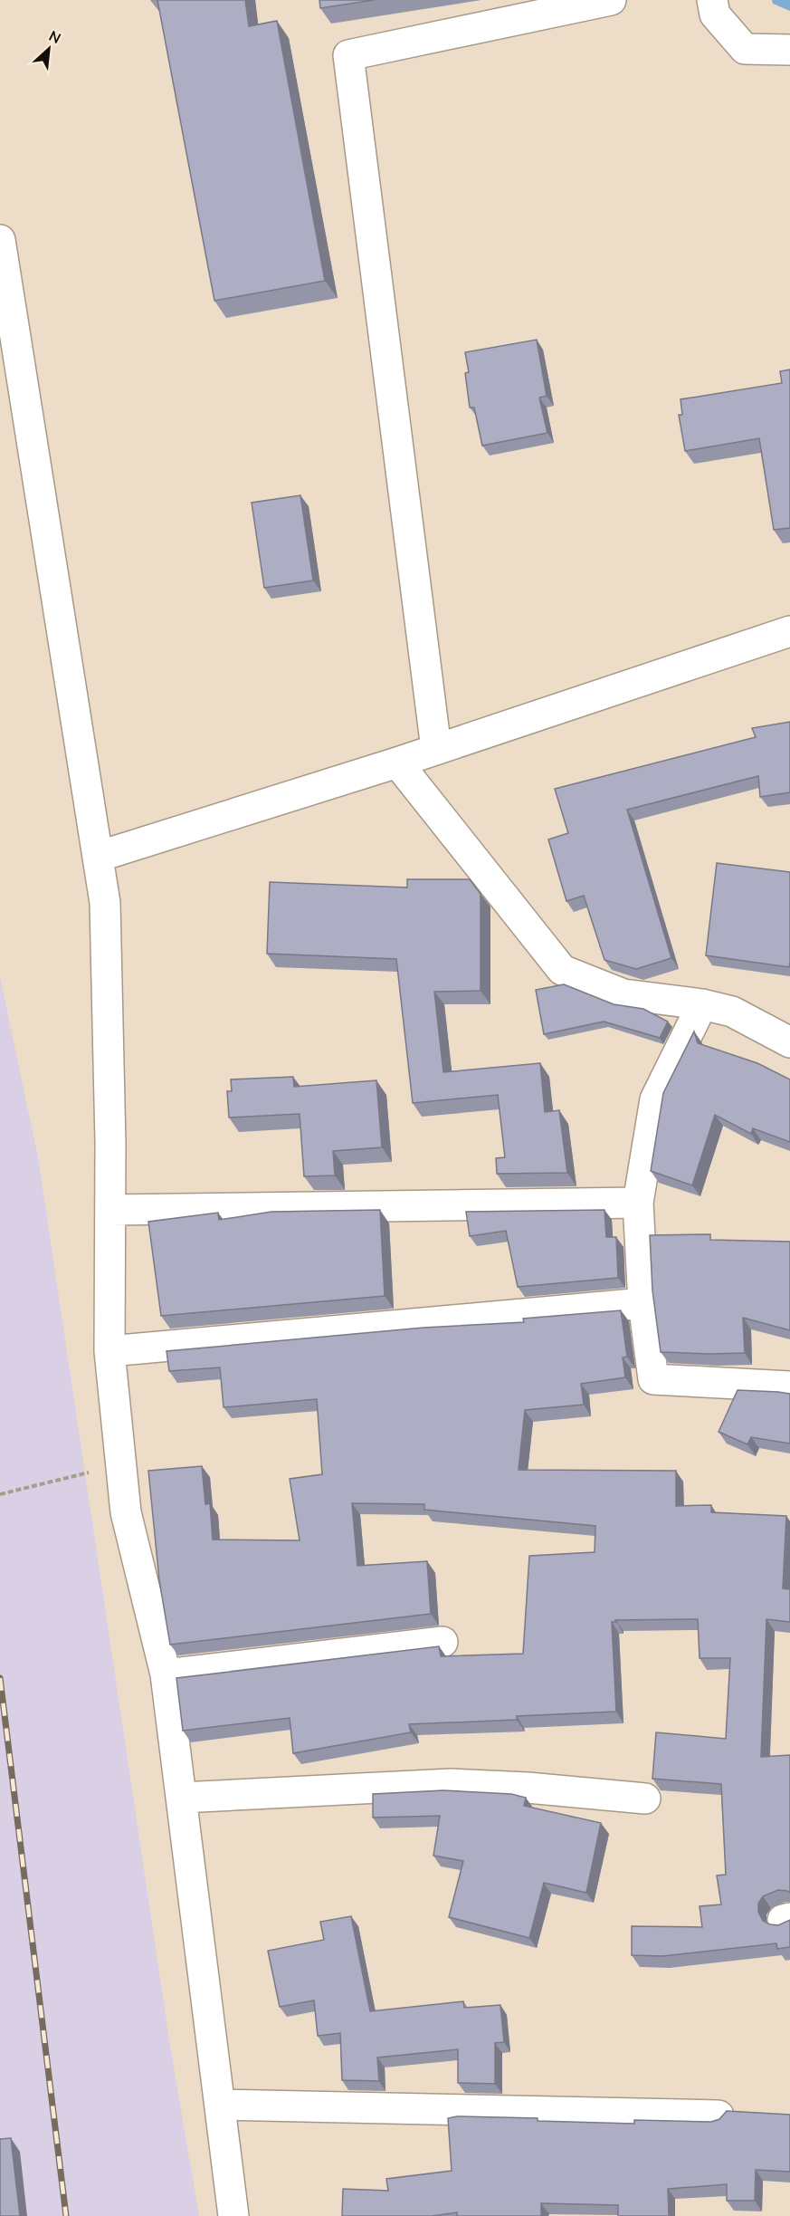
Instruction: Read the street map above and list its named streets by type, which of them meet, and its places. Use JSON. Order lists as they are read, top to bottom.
{
  "north": "top right"
}
